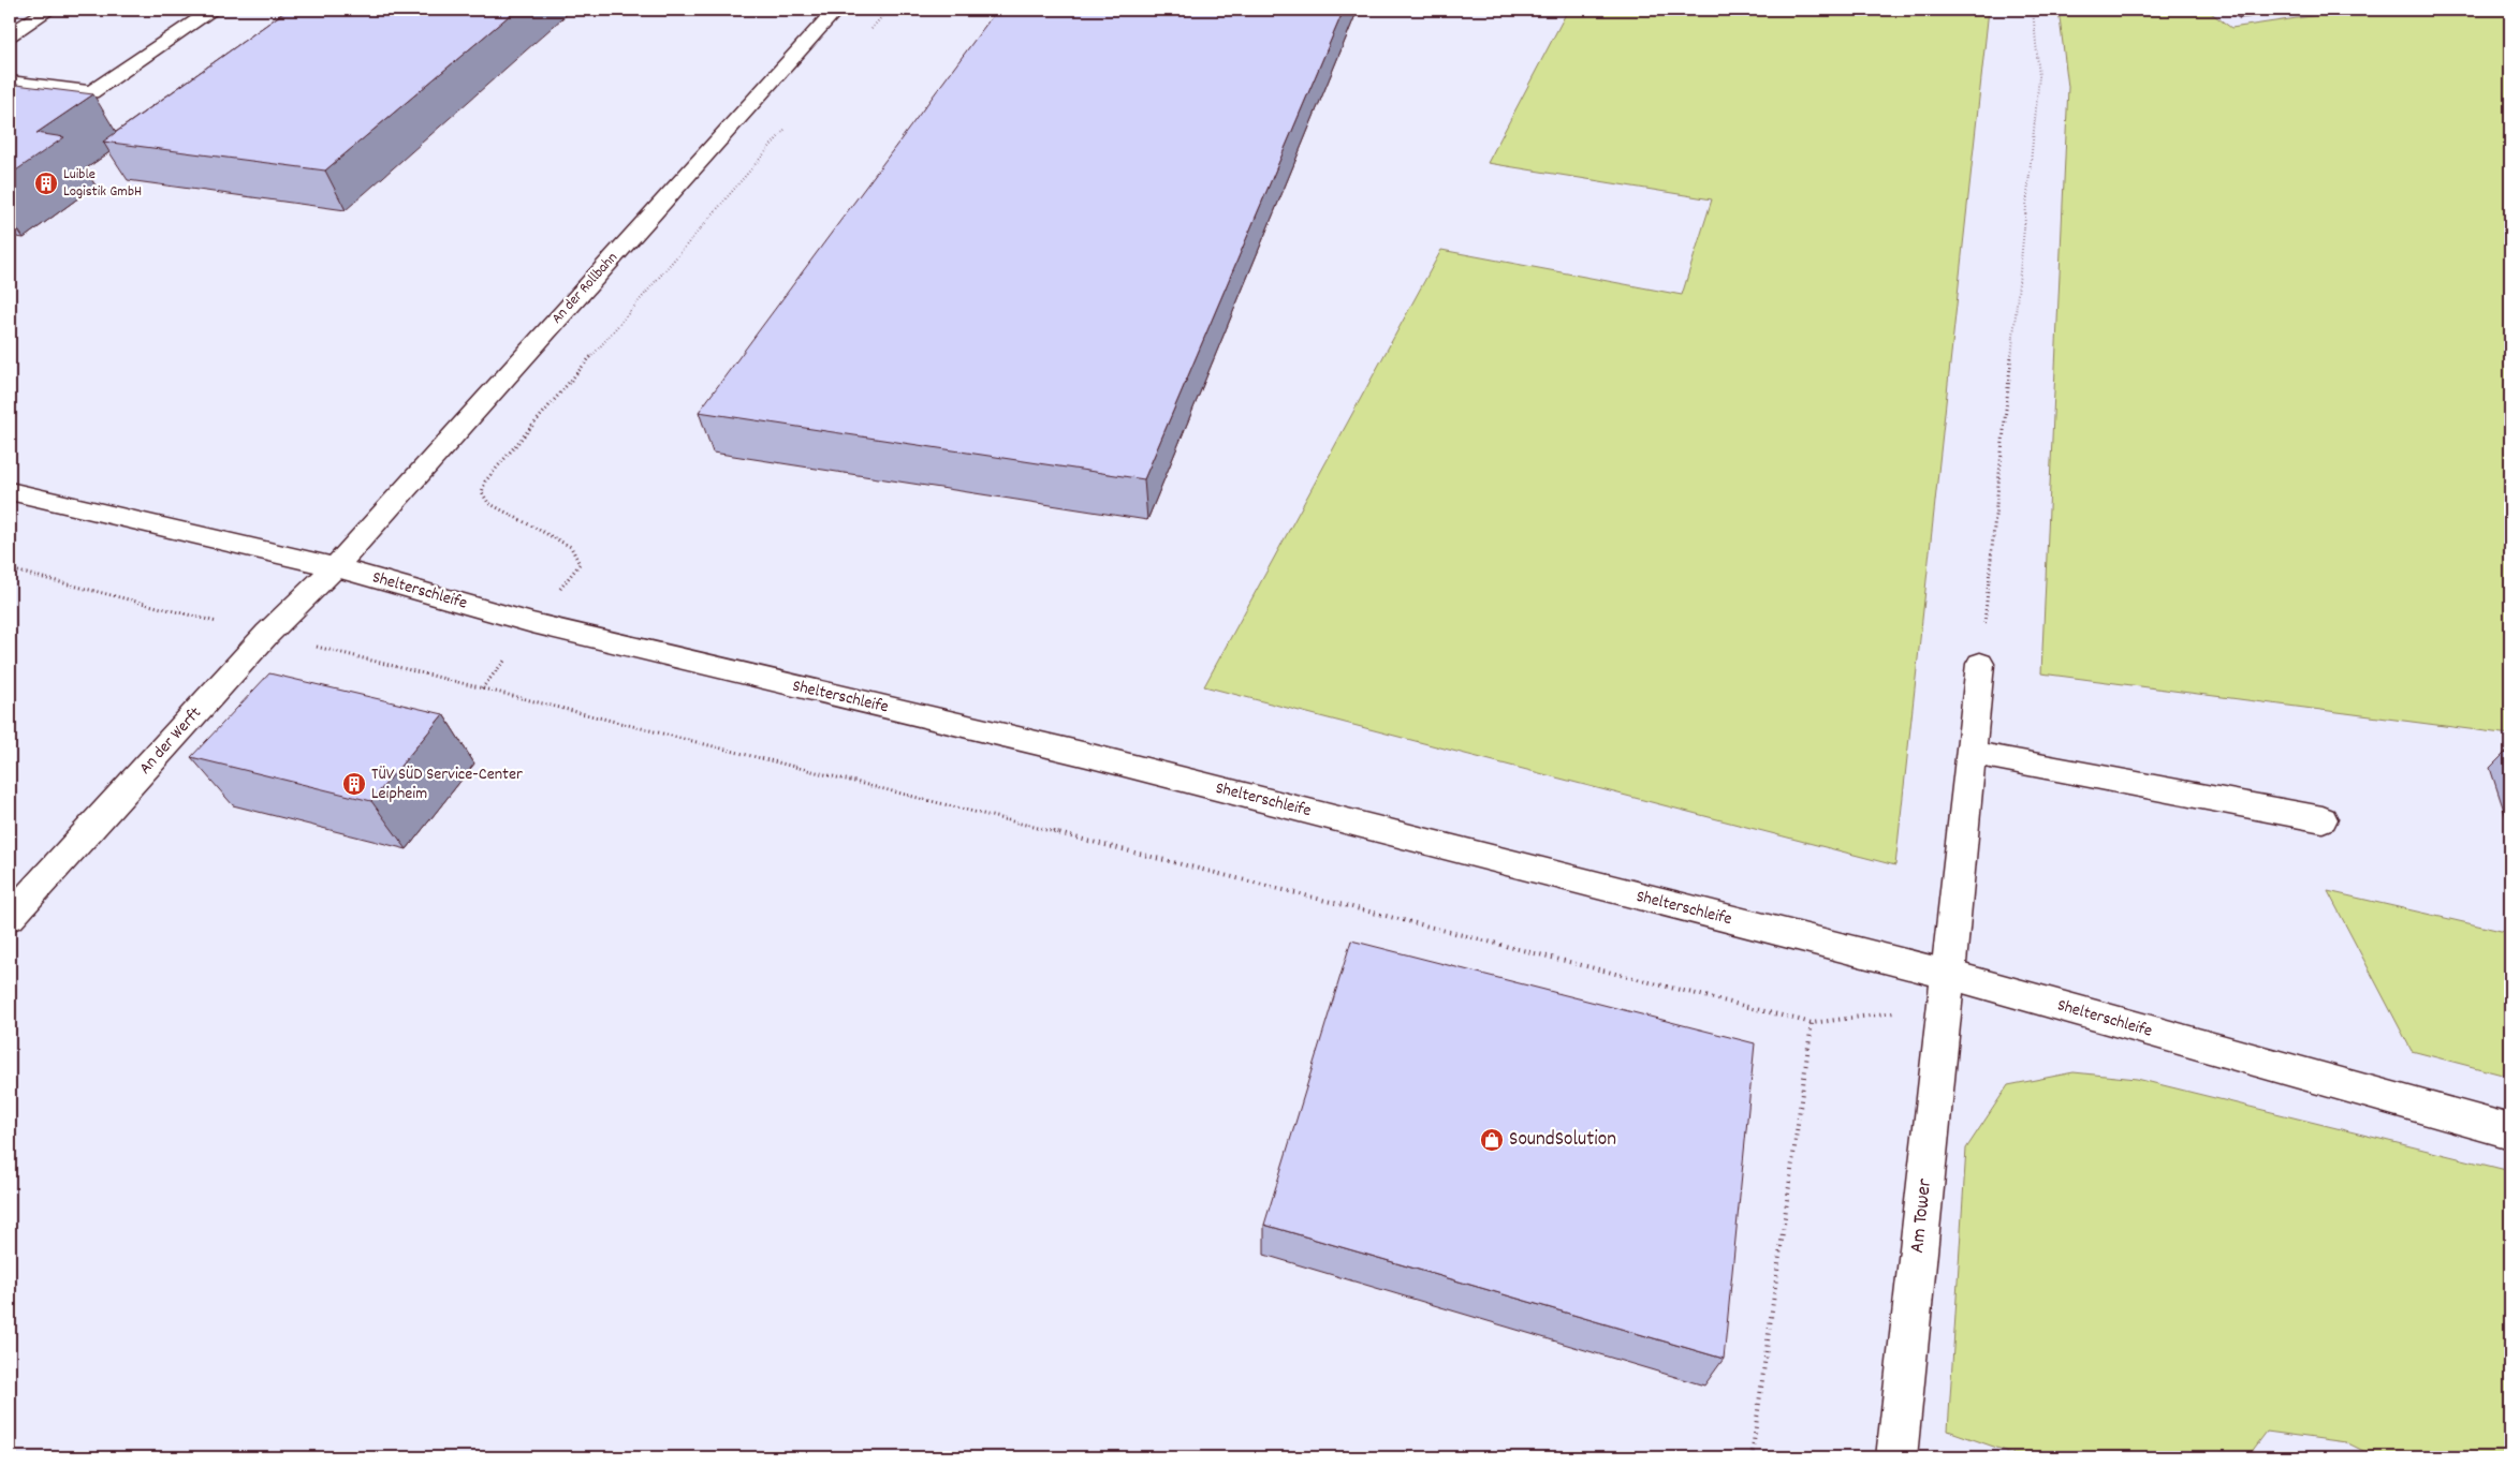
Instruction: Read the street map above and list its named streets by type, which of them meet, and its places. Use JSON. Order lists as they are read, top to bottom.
{
  "streets": {
    "street": [
      "An der Rollbahn",
      "Shelterschleife",
      "An der Werft",
      "Am Tower"
    ]
  },
  "crossings": [
    ["An der Rollbahn", "Shelterschleife"],
    ["An der Rollbahn", "An der Werft"],
    ["Shelterschleife", "An der Werft"],
    ["Shelterschleife", "Am Tower"]
  ],
  "places": {
    "building": ["Luible Logistik GmbH", "TÜV SÜD Service-Center Leipheim"],
    "shop": ["SoundSolution"]
  }
}
